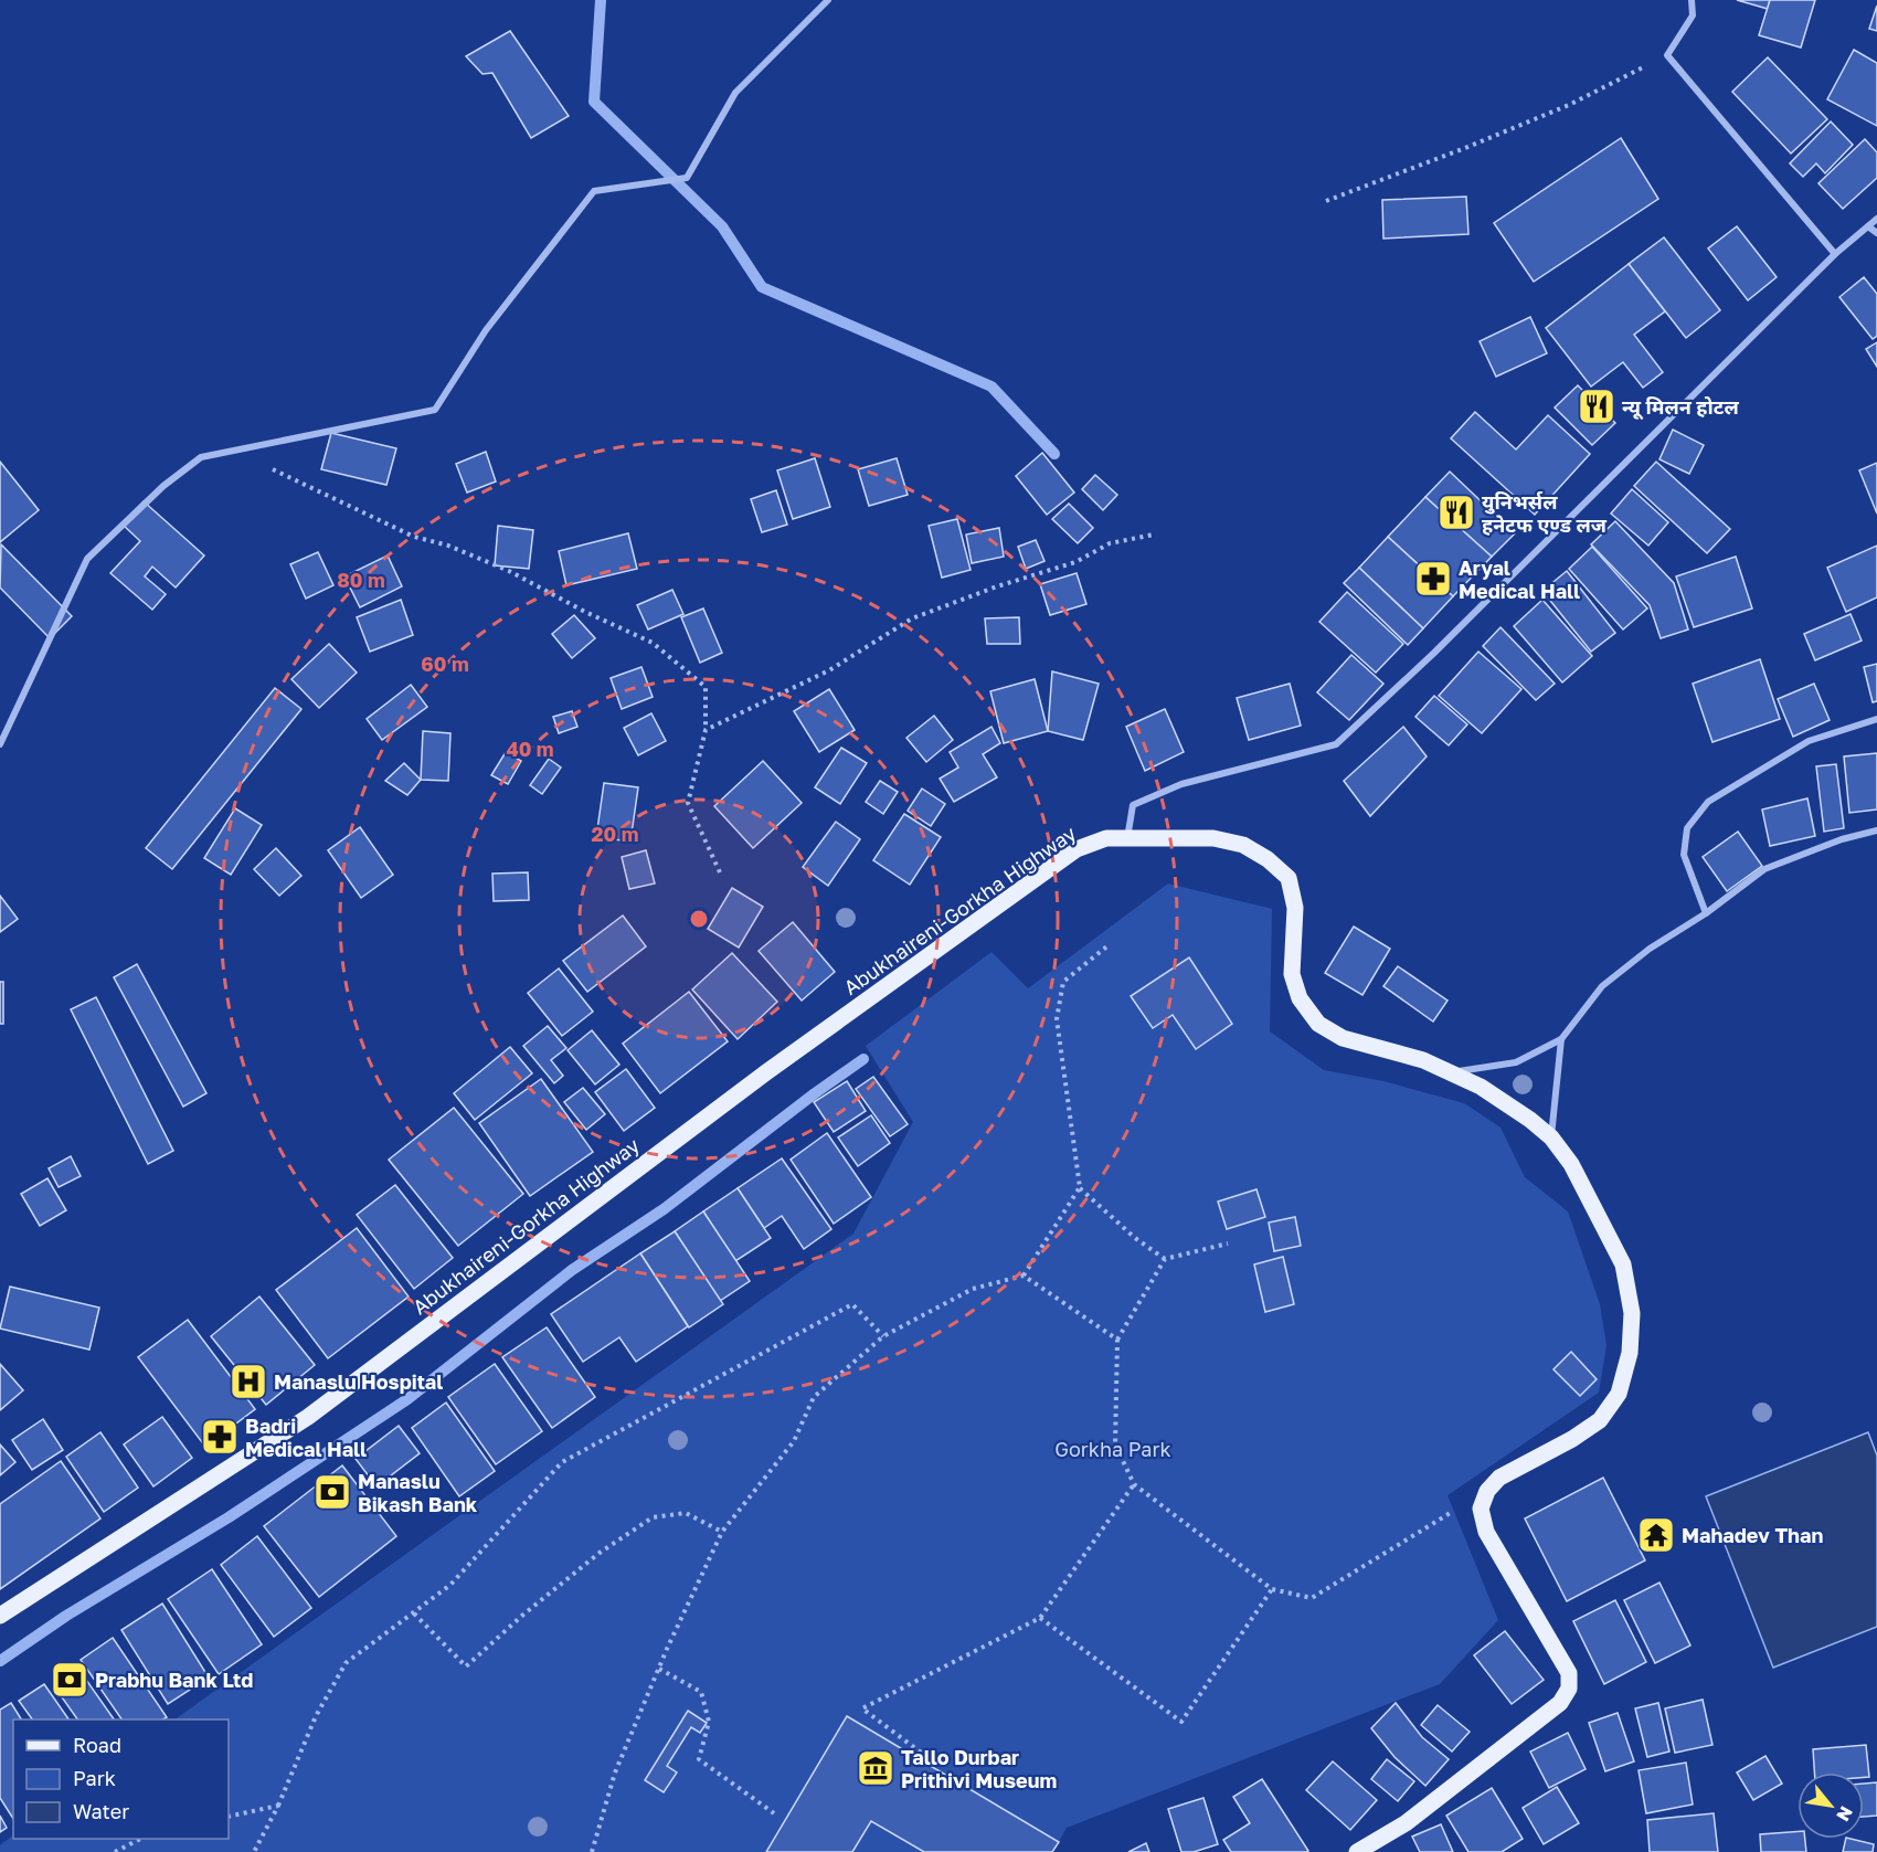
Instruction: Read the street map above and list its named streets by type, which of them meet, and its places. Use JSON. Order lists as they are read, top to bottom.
{
  "streets": {
    "main road": ["Abukhaireni-Gorkha Highway"]
  },
  "parks": ["Gorkha Park"],
  "places": {
    "restaurant": ["न्यू मिलन होटल", "युनिभर्सल हनेटफ एण्ड लज"],
    "pharmacy": ["Aryal Medical Hall", "Badri Medical Hall"],
    "hospital": ["Manaslu Hospital"],
    "bank": ["Manaslu Bikash Bank", "Prabhu Bank Ltd"],
    "temple": ["Mahadev Than"],
    "museum": ["Tallo Durbar Prithivi Museum"]
  },
  "legend": ["Road", "Park", "Water"],
  "north": "bottom right",
  "rings": [
    "80 m",
    "60 m",
    "40 m",
    "20 m"
  ]
}
